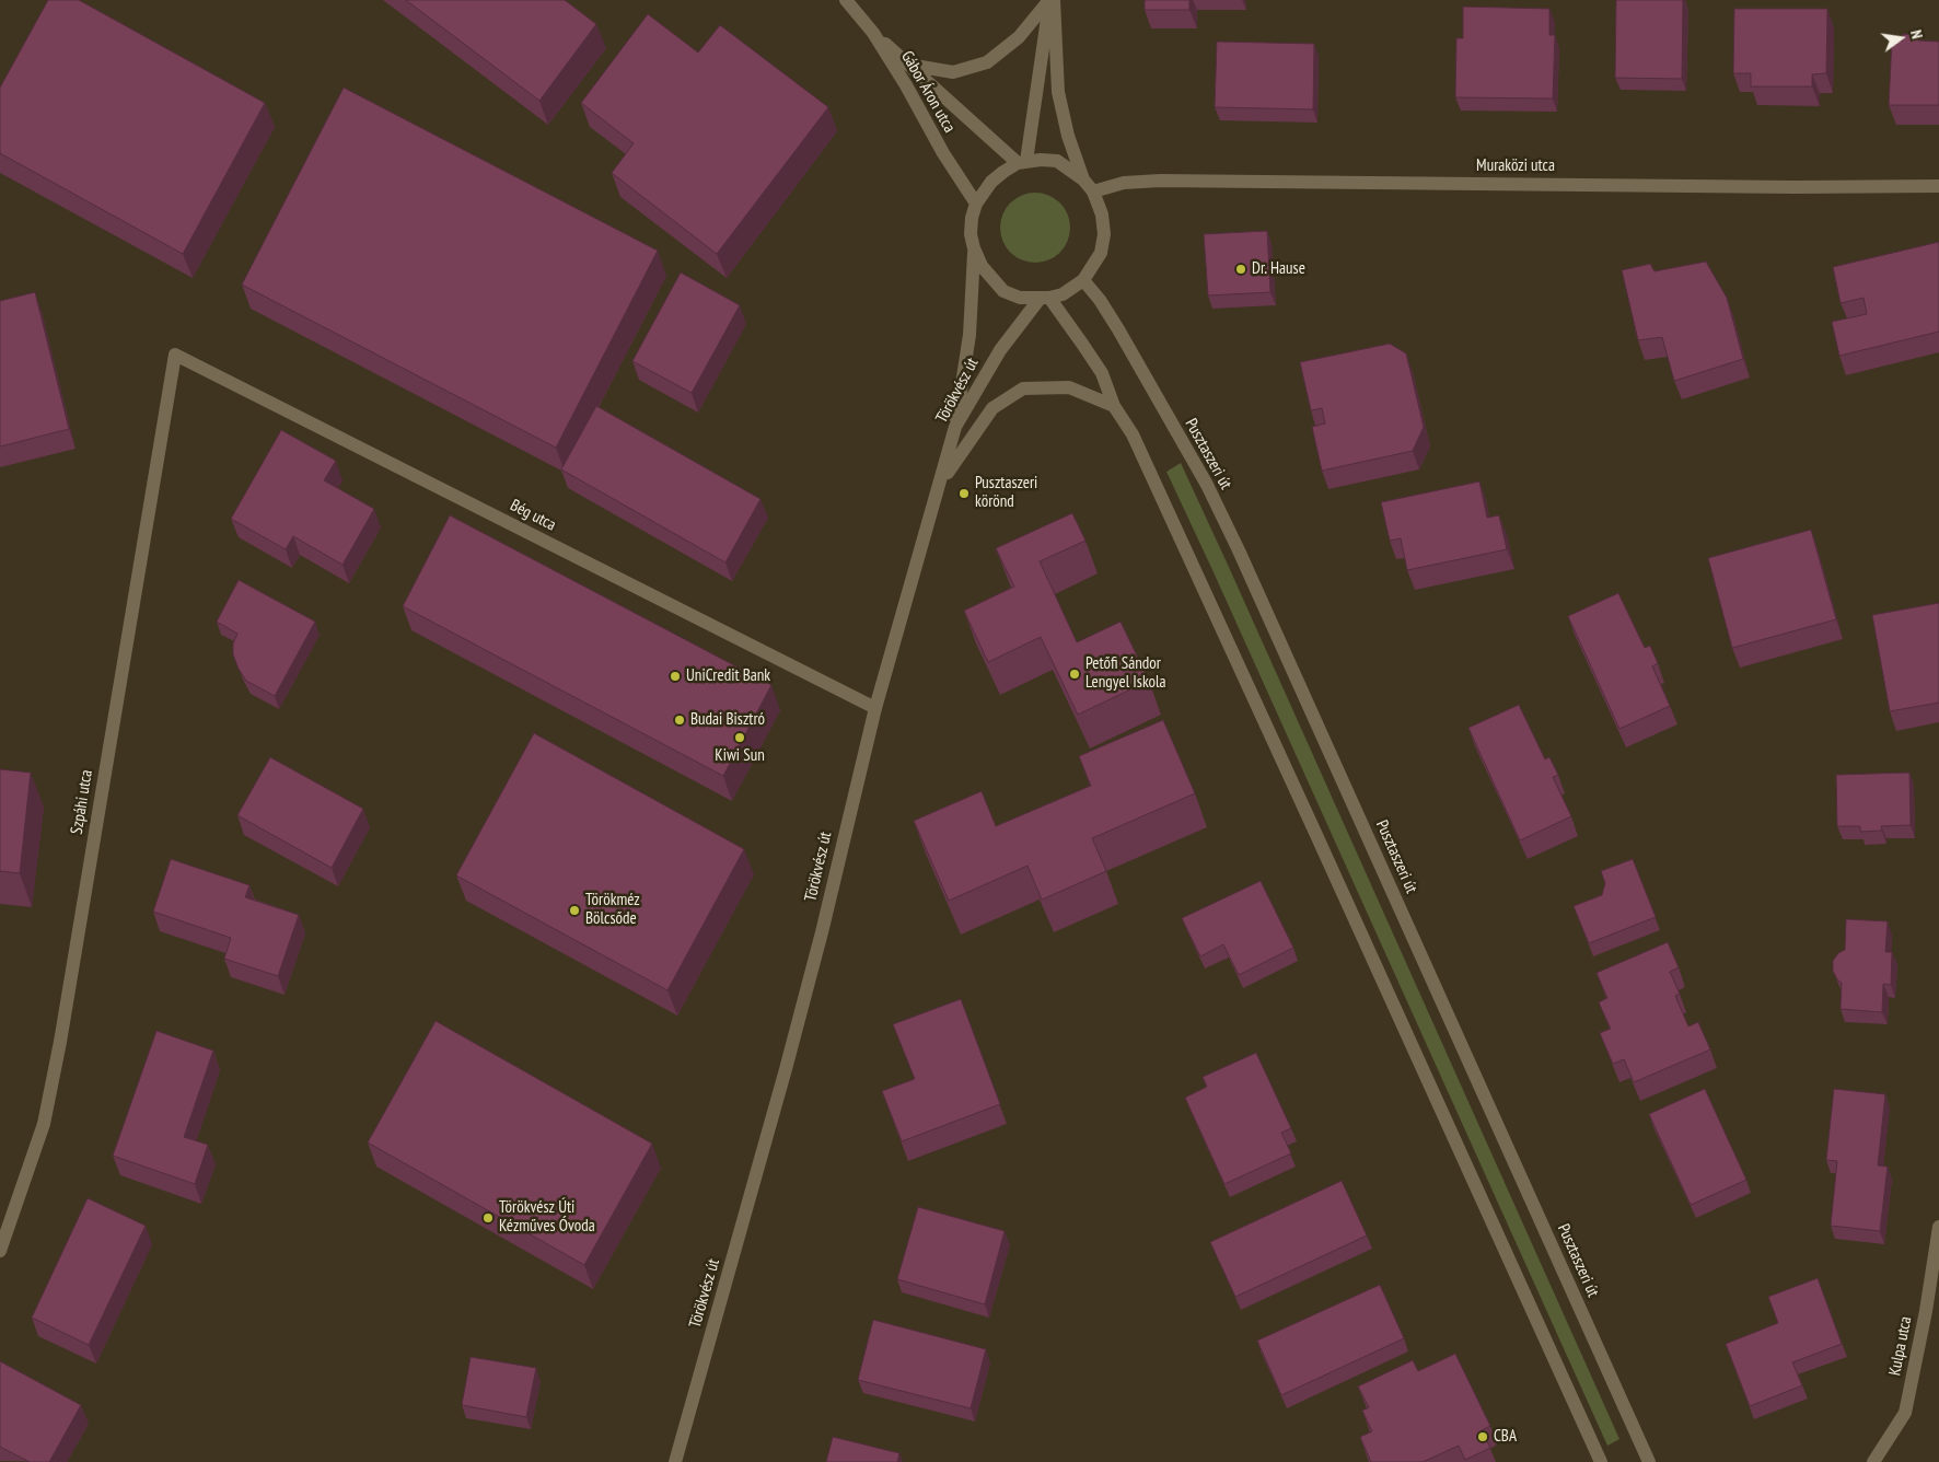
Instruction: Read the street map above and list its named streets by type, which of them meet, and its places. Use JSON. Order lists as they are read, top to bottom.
{
  "streets": {
    "street": [
      "Gábor Áron utca",
      "Muraközi utca",
      "Törökvész út",
      "Pusztaszeri út",
      "Bég utca",
      "Szpáhi utca",
      "Kulpa utca"
    ]
  },
  "crossings": [
    ["Gábor Áron utca", "Muraközi utca"],
    ["Gábor Áron utca", "Törökvész út"],
    ["Gábor Áron utca", "Pusztaszeri út"],
    ["Muraközi utca", "Törökvész út"],
    ["Muraközi utca", "Pusztaszeri út"],
    ["Törökvész út", "Pusztaszeri út"],
    ["Törökvész út", "Bég utca"],
    ["Bég utca", "Szpáhi utca"]
  ],
  "places": [
    "Dr. Hause",
    "Pusztaszeri körönd",
    "Petőfi Sándor Lengyel Iskola",
    "UniCredit Bank",
    "Budai Bisztró",
    "Kiwi Sun",
    "Törökméz Bölcsőde",
    "Törökvész Úti Kézműves Óvoda",
    "CBA"
  ],
  "north": "right"
}
